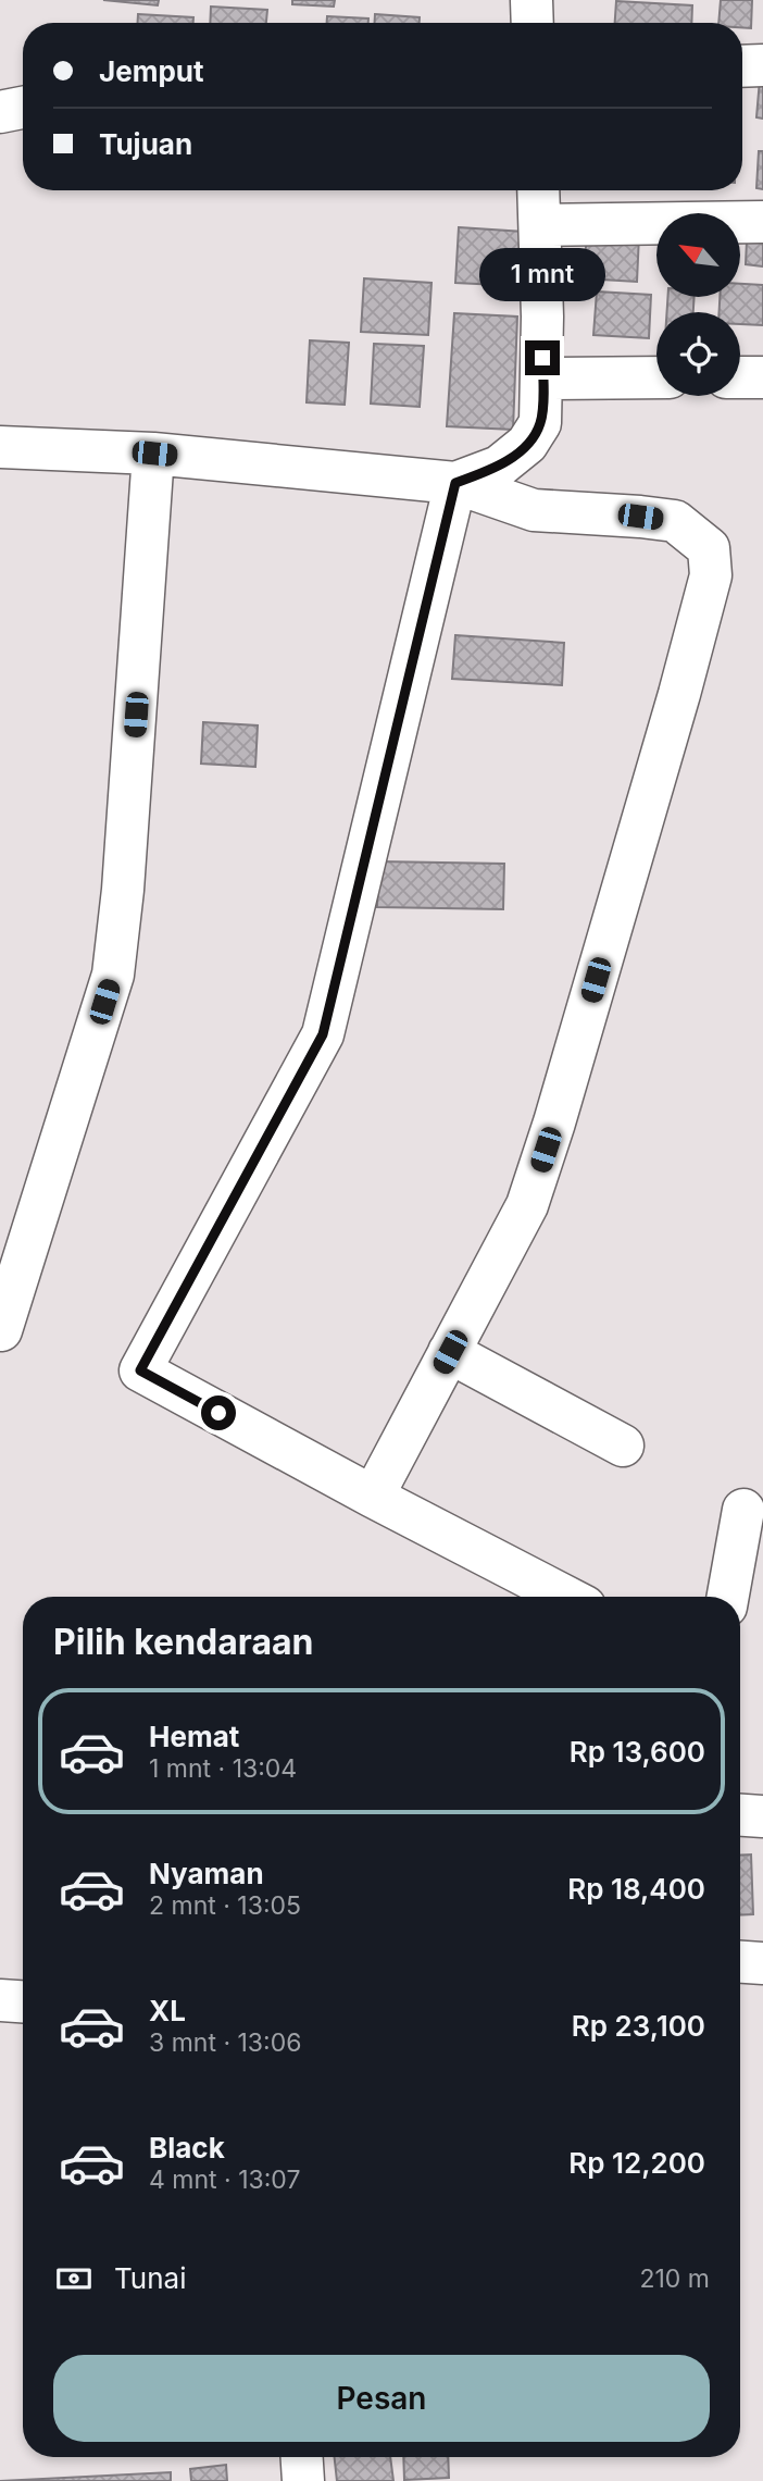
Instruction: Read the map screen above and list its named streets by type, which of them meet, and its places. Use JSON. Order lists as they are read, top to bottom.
{
  "north": "top left",
  "page": {
    "banner": ["Jemput", "Tujuan"],
    "bubble": "1 mnt",
    "heading": "Pilih kendaraan",
    "list": [
      {
        "name": "Hemat",
        "note": "1 mnt · 13:04",
        "value": "Rp 13,600"
      },
      {
        "name": "Nyaman",
        "note": "2 mnt · 13:05",
        "value": "Rp 18,400"
      },
      {
        "name": "XL",
        "note": "3 mnt · 13:06",
        "value": "Rp 23,100"
      },
      {
        "name": "Black",
        "note": "4 mnt · 13:07",
        "value": "Rp 12,200"
      }
    ],
    "pay": ["Tunai", "210 m"],
    "buttons": "Pesan"
  }
}
